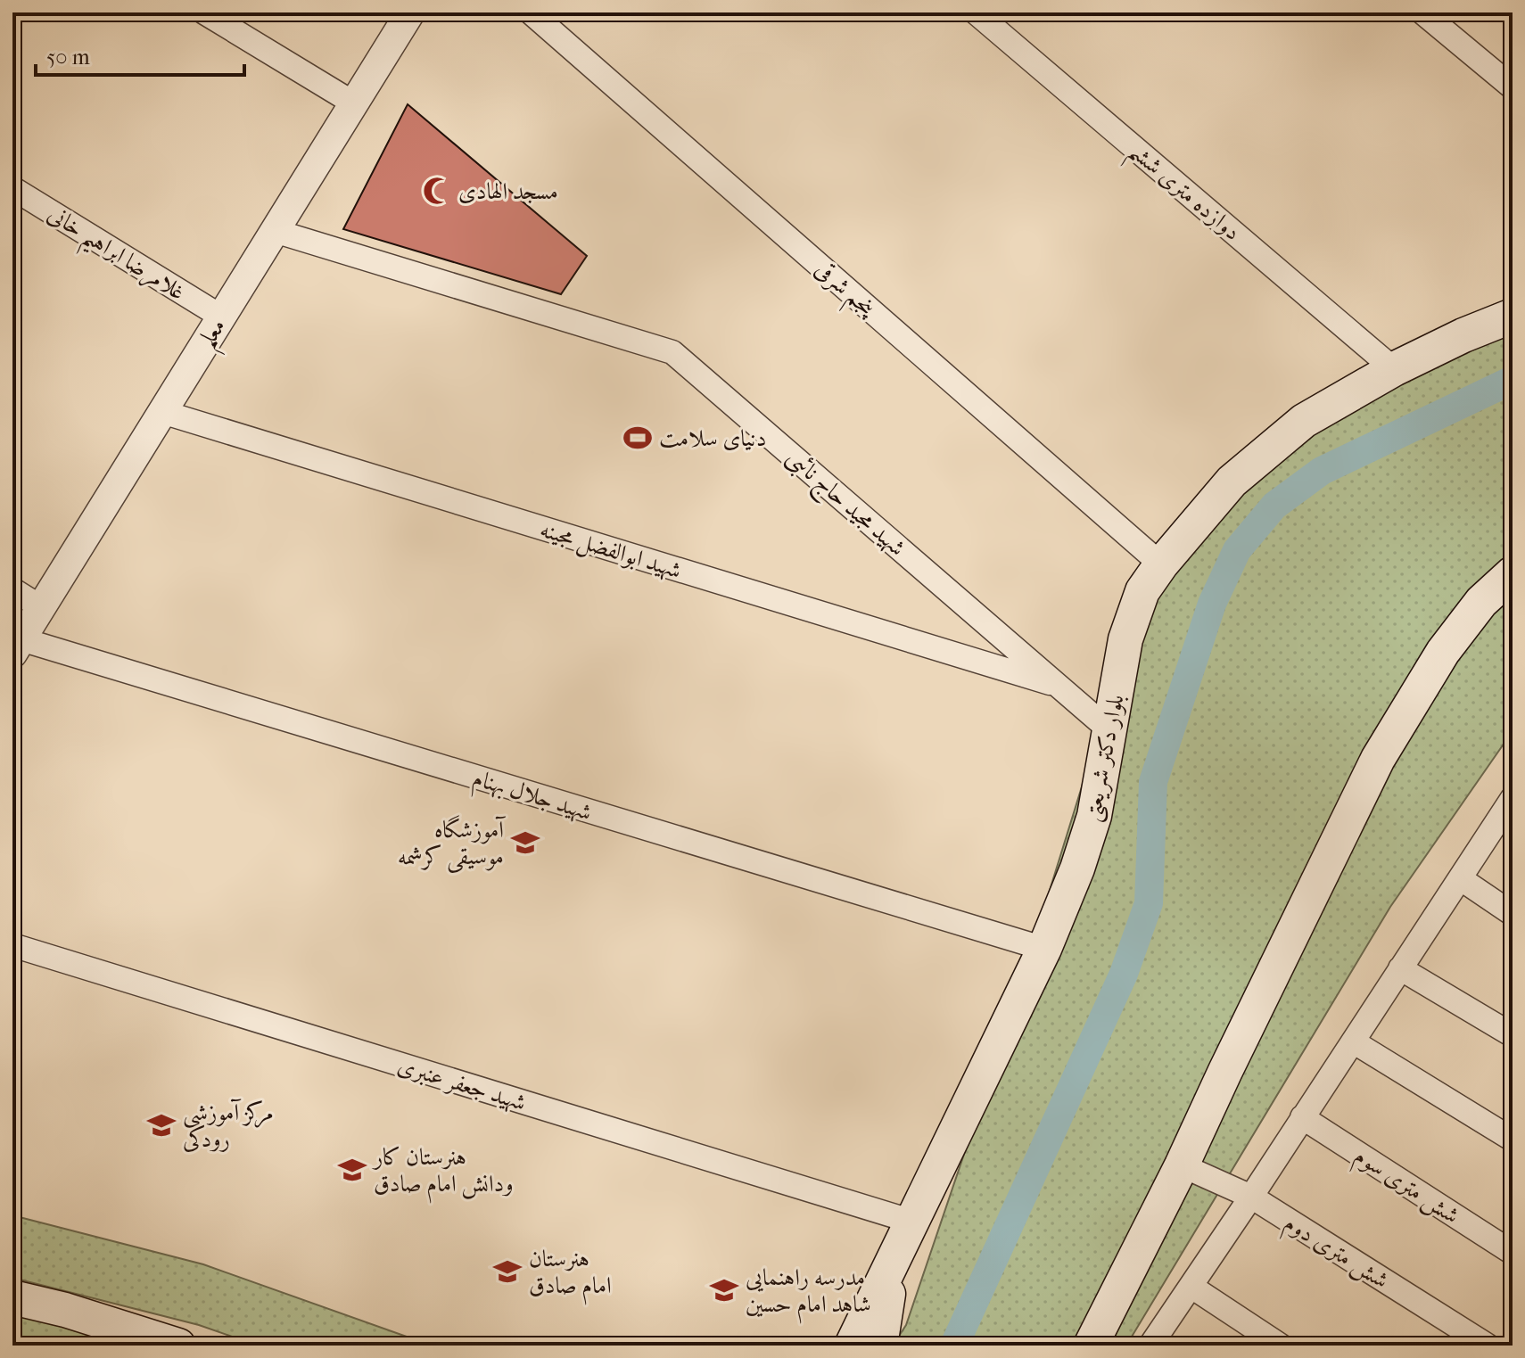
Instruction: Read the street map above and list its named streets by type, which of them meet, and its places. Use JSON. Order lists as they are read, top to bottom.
{
  "streets": {
    "main road": ["بلوار دکتر شریعتی"],
    "street": [
      "دوازده متری ششم",
      "غلامرضا ابراهیم خانی",
      "پنجم شرقی",
      "معلم",
      "شهید مجید حاج نائبی",
      "شهید ابوالفضل مجینه",
      "شهید جلال بهنام",
      "شهید جعفر عنبری",
      "شش متری سوم",
      "شش متری دوم"
    ]
  },
  "crossings": [
    ["دوازده متری ششم", "بلوار دکتر شریعتی"],
    ["غلامرضا ابراهیم خانی", "معلم"],
    ["پنجم شرقی", "بلوار دکتر شریعتی"],
    ["معلم", "شهید مجید حاج نائبی"],
    ["معلم", "شهید ابوالفضل مجینه"],
    ["معلم", "شهید جلال بهنام"],
    ["شهید مجید حاج نائبی", "شهید ابوالفضل مجینه"],
    ["شهید مجید حاج نائبی", "بلوار دکتر شریعتی"],
    ["بلوار دکتر شریعتی", "شهید جلال بهنام"],
    ["بلوار دکتر شریعتی", "شهید جعفر عنبری"]
  ],
  "places": {
    "mosque": ["مسجد الهادی"],
    "sports": ["دنیای سلامت"],
    "school or university": [
      "آموزشگاه موسیقی کرشمه",
      "مرکز آموزشی رودکی",
      "هنرستان کار ودانش امام صادق",
      "هنرستان امام صادق",
      "مدرسه راهنمایی شاهد امام حسین"
    ]
  },
  "scale_bar": "50 m"
}
